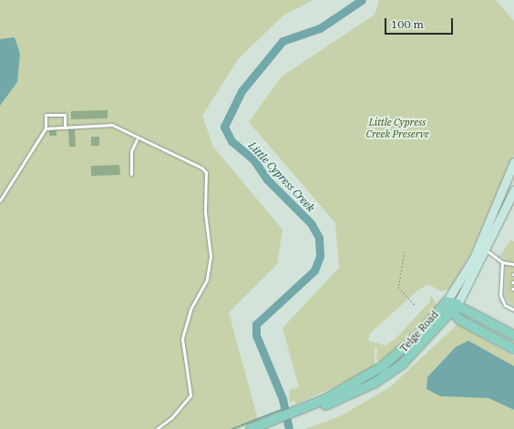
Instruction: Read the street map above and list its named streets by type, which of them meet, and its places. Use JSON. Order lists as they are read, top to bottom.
{
  "streets": {
    "main road": ["Telge Road"]
  },
  "water": ["Little Cypress Creek"],
  "parks": ["Little Cypress Creek Preserve"],
  "scale_bar": "100 m"
}
